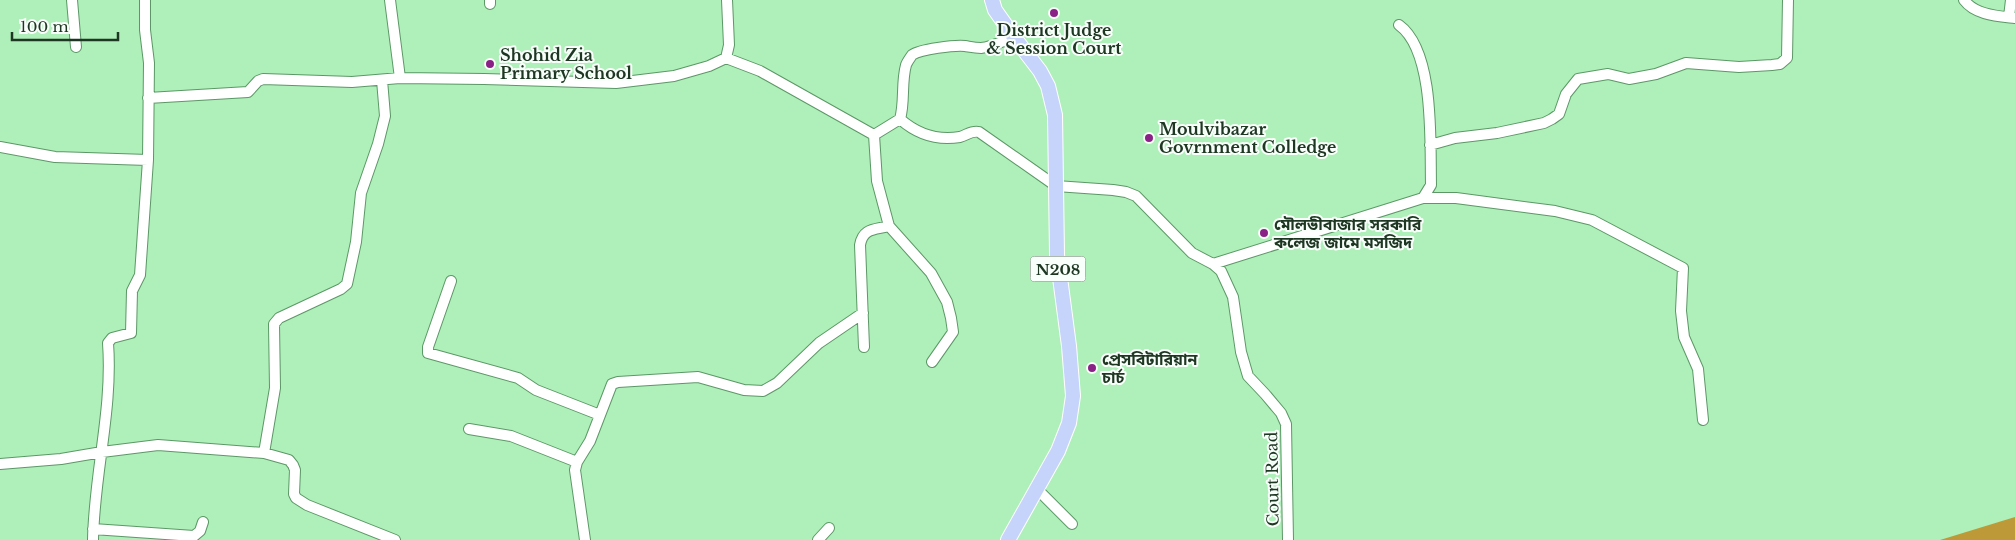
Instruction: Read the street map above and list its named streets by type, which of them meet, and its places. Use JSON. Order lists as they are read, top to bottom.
{
  "streets": {
    "highway": ["N208"],
    "street": ["Court Road"]
  },
  "crossings": [
    ["N208", "Court Road"]
  ],
  "places": [
    "District Judge & Session Court",
    "Shohid Zia Primary School",
    "Moulvibazar Govrnment Colledge",
    "মৌলভীবাজার সরকারি কলেজ জামে মসজিদ",
    "প্রেসবিটারিয়ান চার্চ"
  ],
  "scale_bar": "100 m"
}
